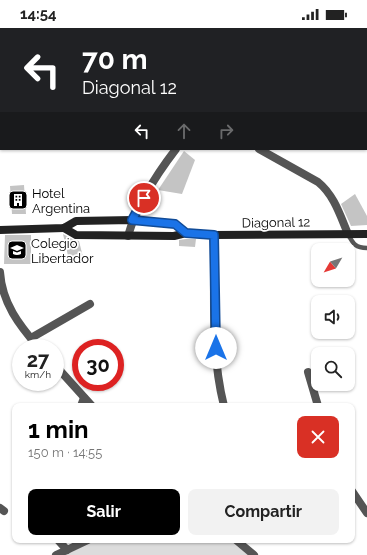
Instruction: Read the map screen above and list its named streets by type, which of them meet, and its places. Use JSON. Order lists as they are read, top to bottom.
{
  "streets": {
    "main road": ["Diagonal 12"]
  },
  "places": {
    "building": ["Hotel Argentina"],
    "school or university": ["Colegio Libertador"]
  },
  "north": "bottom left",
  "page": {
    "status": "14:54",
    "turn": ["70 m", "Diagonal 12"],
    "speed": "27 km/h",
    "limit": "30",
    "heading": ["1 min", "150 m · 14:55"],
    "buttons": ["Salir", "Compartir"]
  }
}
